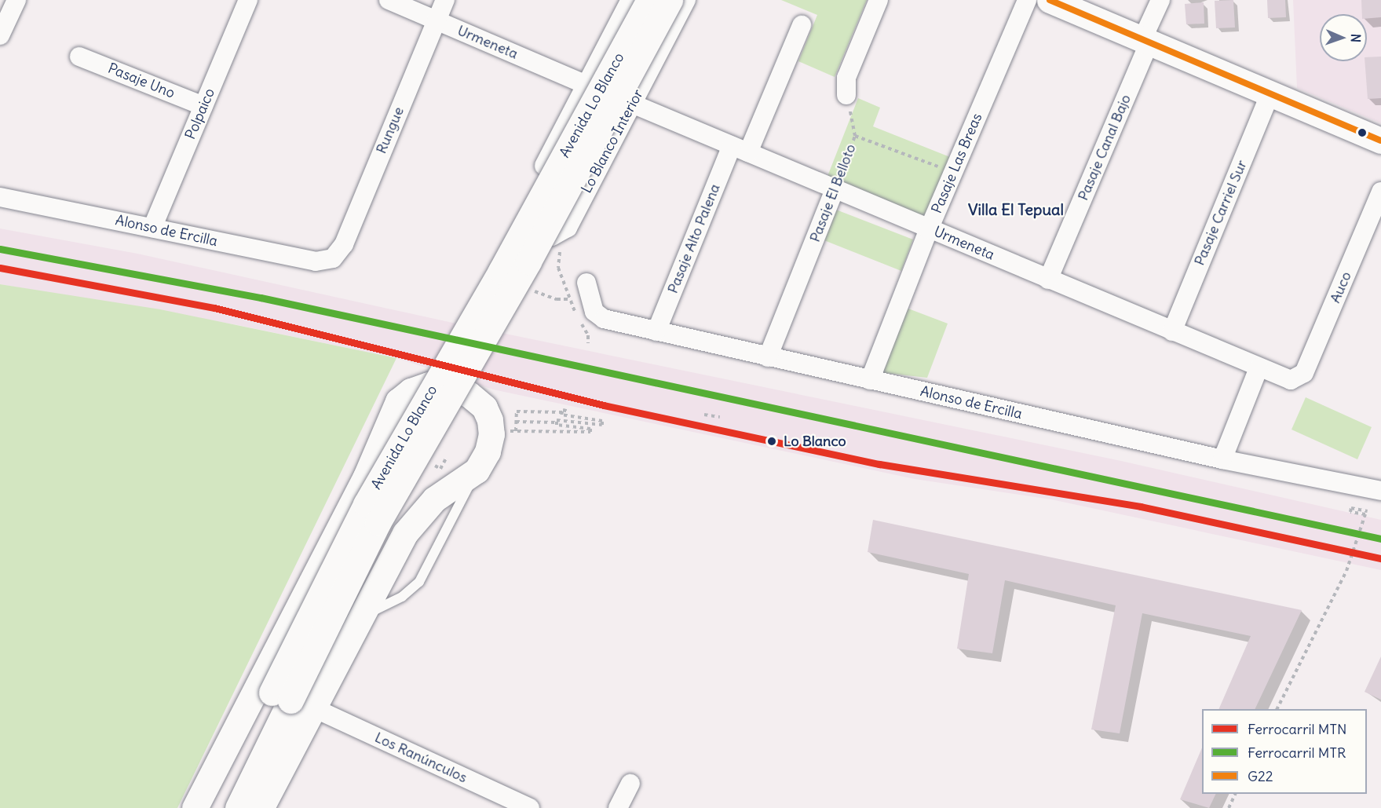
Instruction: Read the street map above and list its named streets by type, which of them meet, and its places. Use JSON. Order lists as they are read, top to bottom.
{
  "streets": {
    "main road": ["Avenida Lo Blanco"],
    "street": [
      "Urmeneta",
      "Pasaje Uno",
      "Polpaico",
      "Rungue",
      "Lo Blanco Interior",
      "Pasaje Canal Bajo",
      "Pasaje Las Breas",
      "Pasaje El Belloto",
      "Pasaje Carriel Sur",
      "Alonso de Ercilla",
      "Pasaje Alto Palena",
      "Auco",
      "Los Ranúnculos"
    ]
  },
  "crossings": [
    ["Urmeneta", "Rungue"],
    ["Urmeneta", "Lo Blanco Interior"],
    ["Urmeneta", "Pasaje Canal Bajo"],
    ["Urmeneta", "Pasaje Las Breas"],
    ["Urmeneta", "Pasaje El Belloto"],
    ["Urmeneta", "Pasaje Carriel Sur"],
    ["Urmeneta", "Pasaje Alto Palena"],
    ["Urmeneta", "Auco"],
    ["Pasaje Uno", "Polpaico"],
    ["Avenida Lo Blanco", "Los Ranúnculos"],
    ["Polpaico", "Alonso de Ercilla"],
    ["Rungue", "Alonso de Ercilla"],
    ["Pasaje Las Breas", "Alonso de Ercilla"],
    ["Pasaje El Belloto", "Alonso de Ercilla"],
    ["Alonso de Ercilla", "Pasaje Alto Palena"]
  ],
  "districts": ["Villa El Tepual"],
  "places": ["Lo Blanco"],
  "lines": ["transit line G22", "rail line MTR", "rail line MTN"],
  "legend": ["Ferrocarril MTN", "Ferrocarril MTR", "G22"],
  "north": "right"
}
